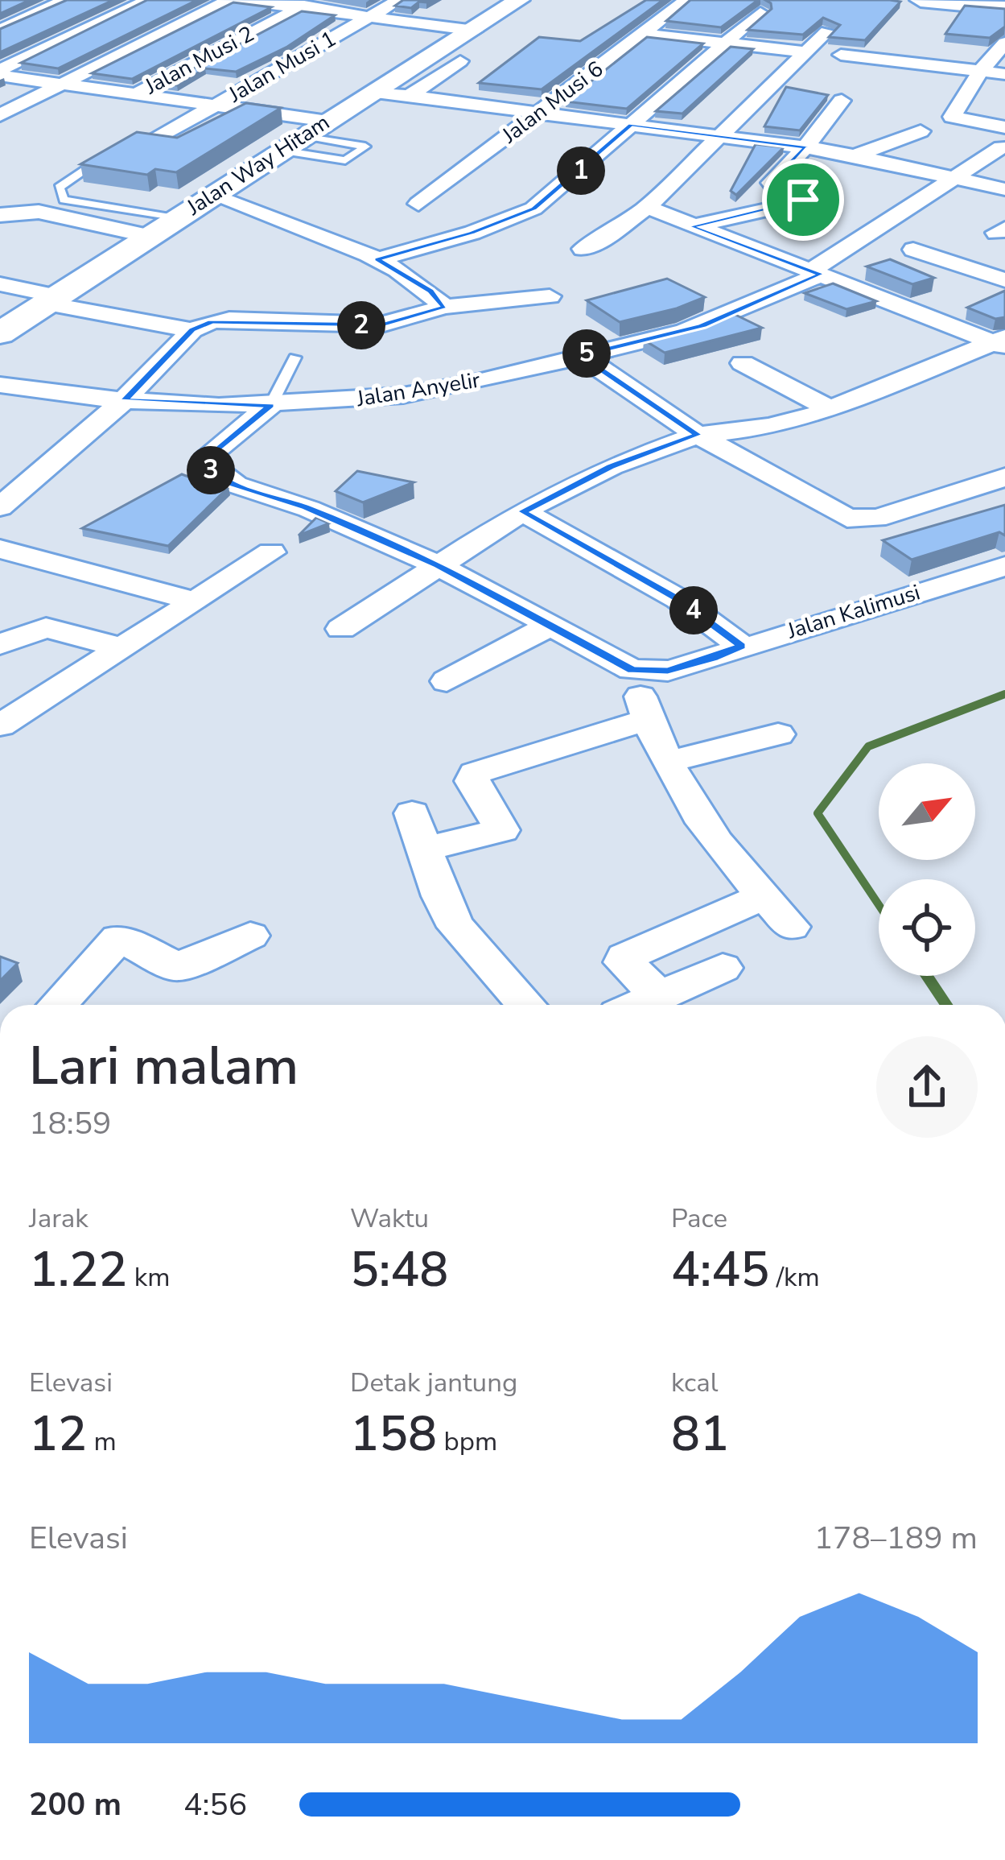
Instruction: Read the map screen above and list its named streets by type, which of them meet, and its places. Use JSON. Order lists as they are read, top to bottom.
{
  "streets": {
    "main road": ["Jalan Way Hitam"],
    "street": [
      "Jalan Musi 2",
      "Jalan Musi 1",
      "Jalan Musi 6",
      "Jalan Anyelir",
      "Jalan Kalimusi"
    ]
  },
  "north": "top right",
  "page": {
    "pins": [
      "1",
      "2",
      "5",
      "3",
      "4"
    ],
    "heading": ["Lari malam", "18:59"],
    "stats": [
      ["Jarak", "1.22 km"],
      ["Waktu", "5:48"],
      ["Pace", "4:45 /km"],
      ["Elevasi", "12 m"],
      ["Detak jantung", "158 bpm"],
      ["kcal", "81"]
    ],
    "chart": ["Elevasi", "178–189 m"],
    "list": [
      {
        "name": "200 m",
        "note": "4:56"
      }
    ]
  }
}
